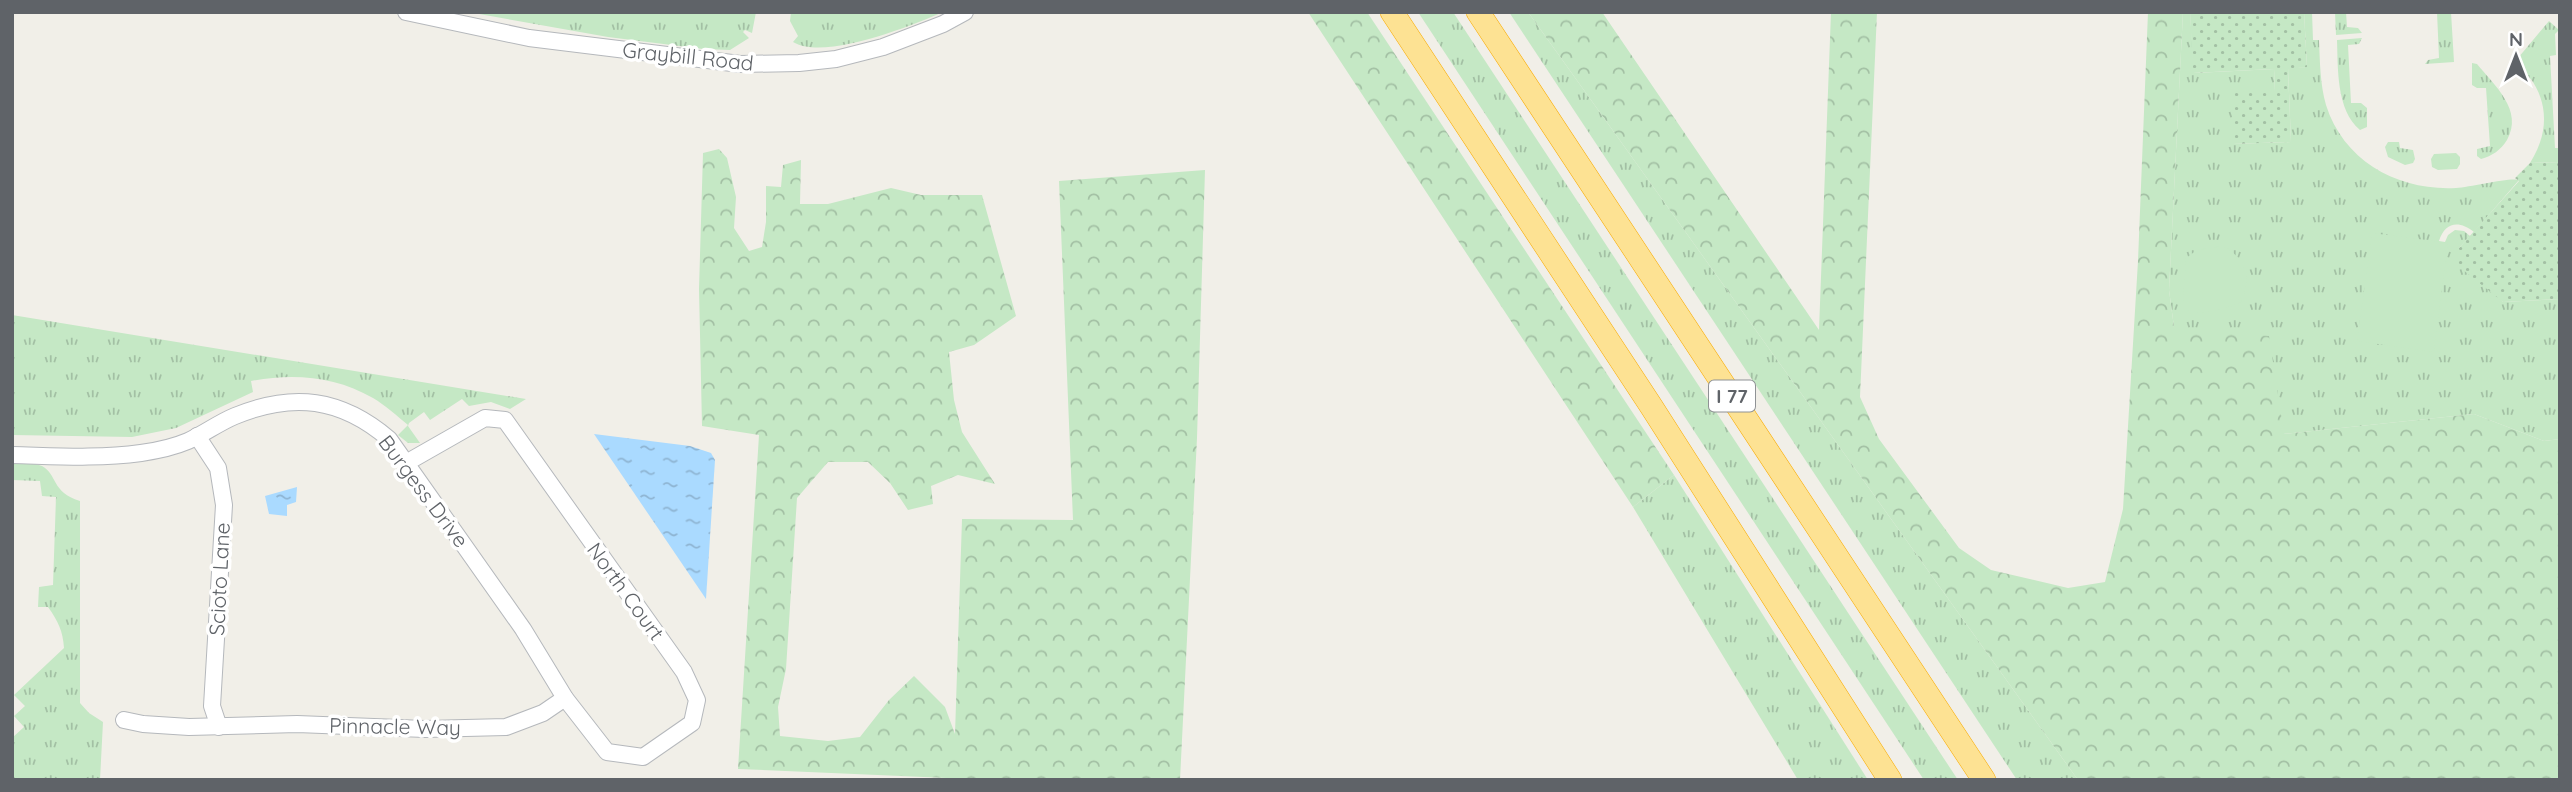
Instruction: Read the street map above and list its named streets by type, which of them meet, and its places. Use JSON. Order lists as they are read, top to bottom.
{
  "streets": {
    "highway": ["I 77"],
    "street": [
      "Graybill Road",
      "Burgess Drive",
      "Scioto Lane",
      "North Court",
      "Pinnacle Way"
    ]
  },
  "crossings": [
    ["Burgess Drive", "Scioto Lane"],
    ["Burgess Drive", "North Court"],
    ["Burgess Drive", "Pinnacle Way"],
    ["Scioto Lane", "Pinnacle Way"],
    ["North Court", "Pinnacle Way"]
  ],
  "north": "top"
}
